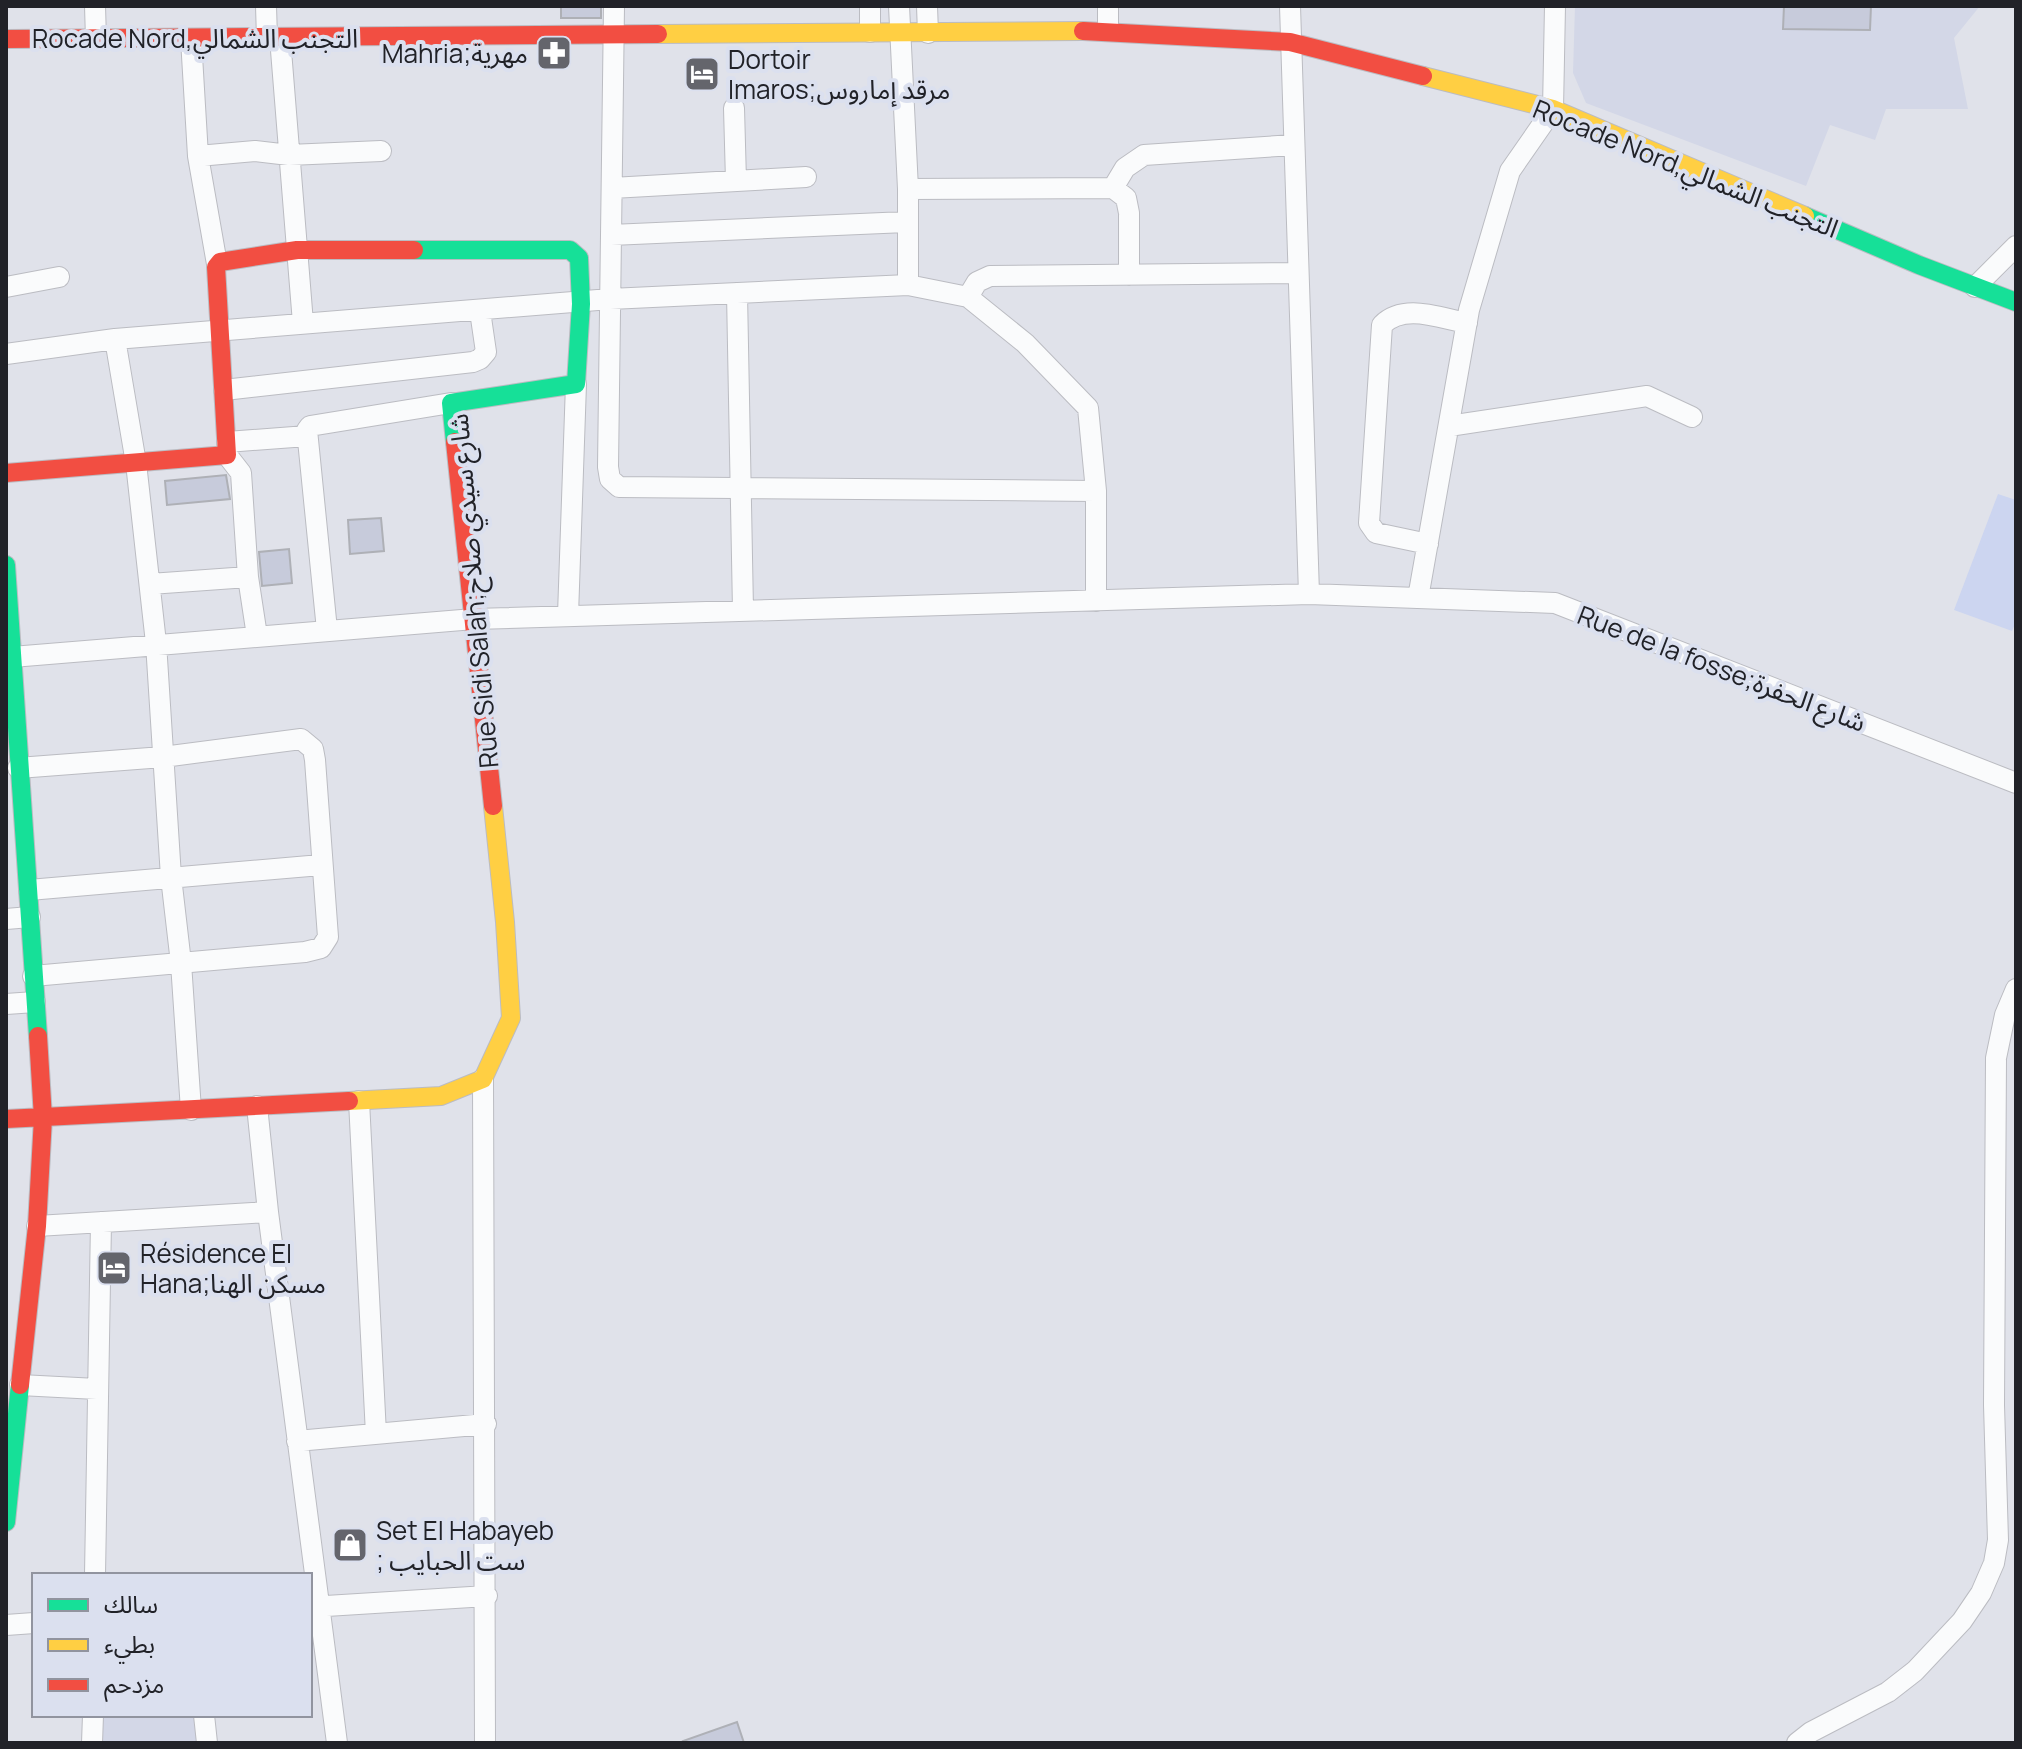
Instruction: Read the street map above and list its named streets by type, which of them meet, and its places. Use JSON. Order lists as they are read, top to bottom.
{
  "streets": {
    "street": ["Rocade Nord,التجنب الشمالي", "Rue Sidi Salah;شارع سيدي صلاح", "Rue de la fosse;شارع الحفرة"]
  },
  "crossings": [
    ["Rue Sidi Salah;شارع سيدي صلاح", "Rue de la fosse;شارع الحفرة"]
  ],
  "places": {
    "pharmacy": ["Mahria;مهرية"],
    "hotel": ["Dortoir Imaros;مرقد إماروس", "Résidence El Hana;مسكن الهنا"],
    "shop": ["Set El Habayeb ; ست الحبايب"]
  },
  "legend": ["سالك", "بطيء", "مزدحم"]
}
